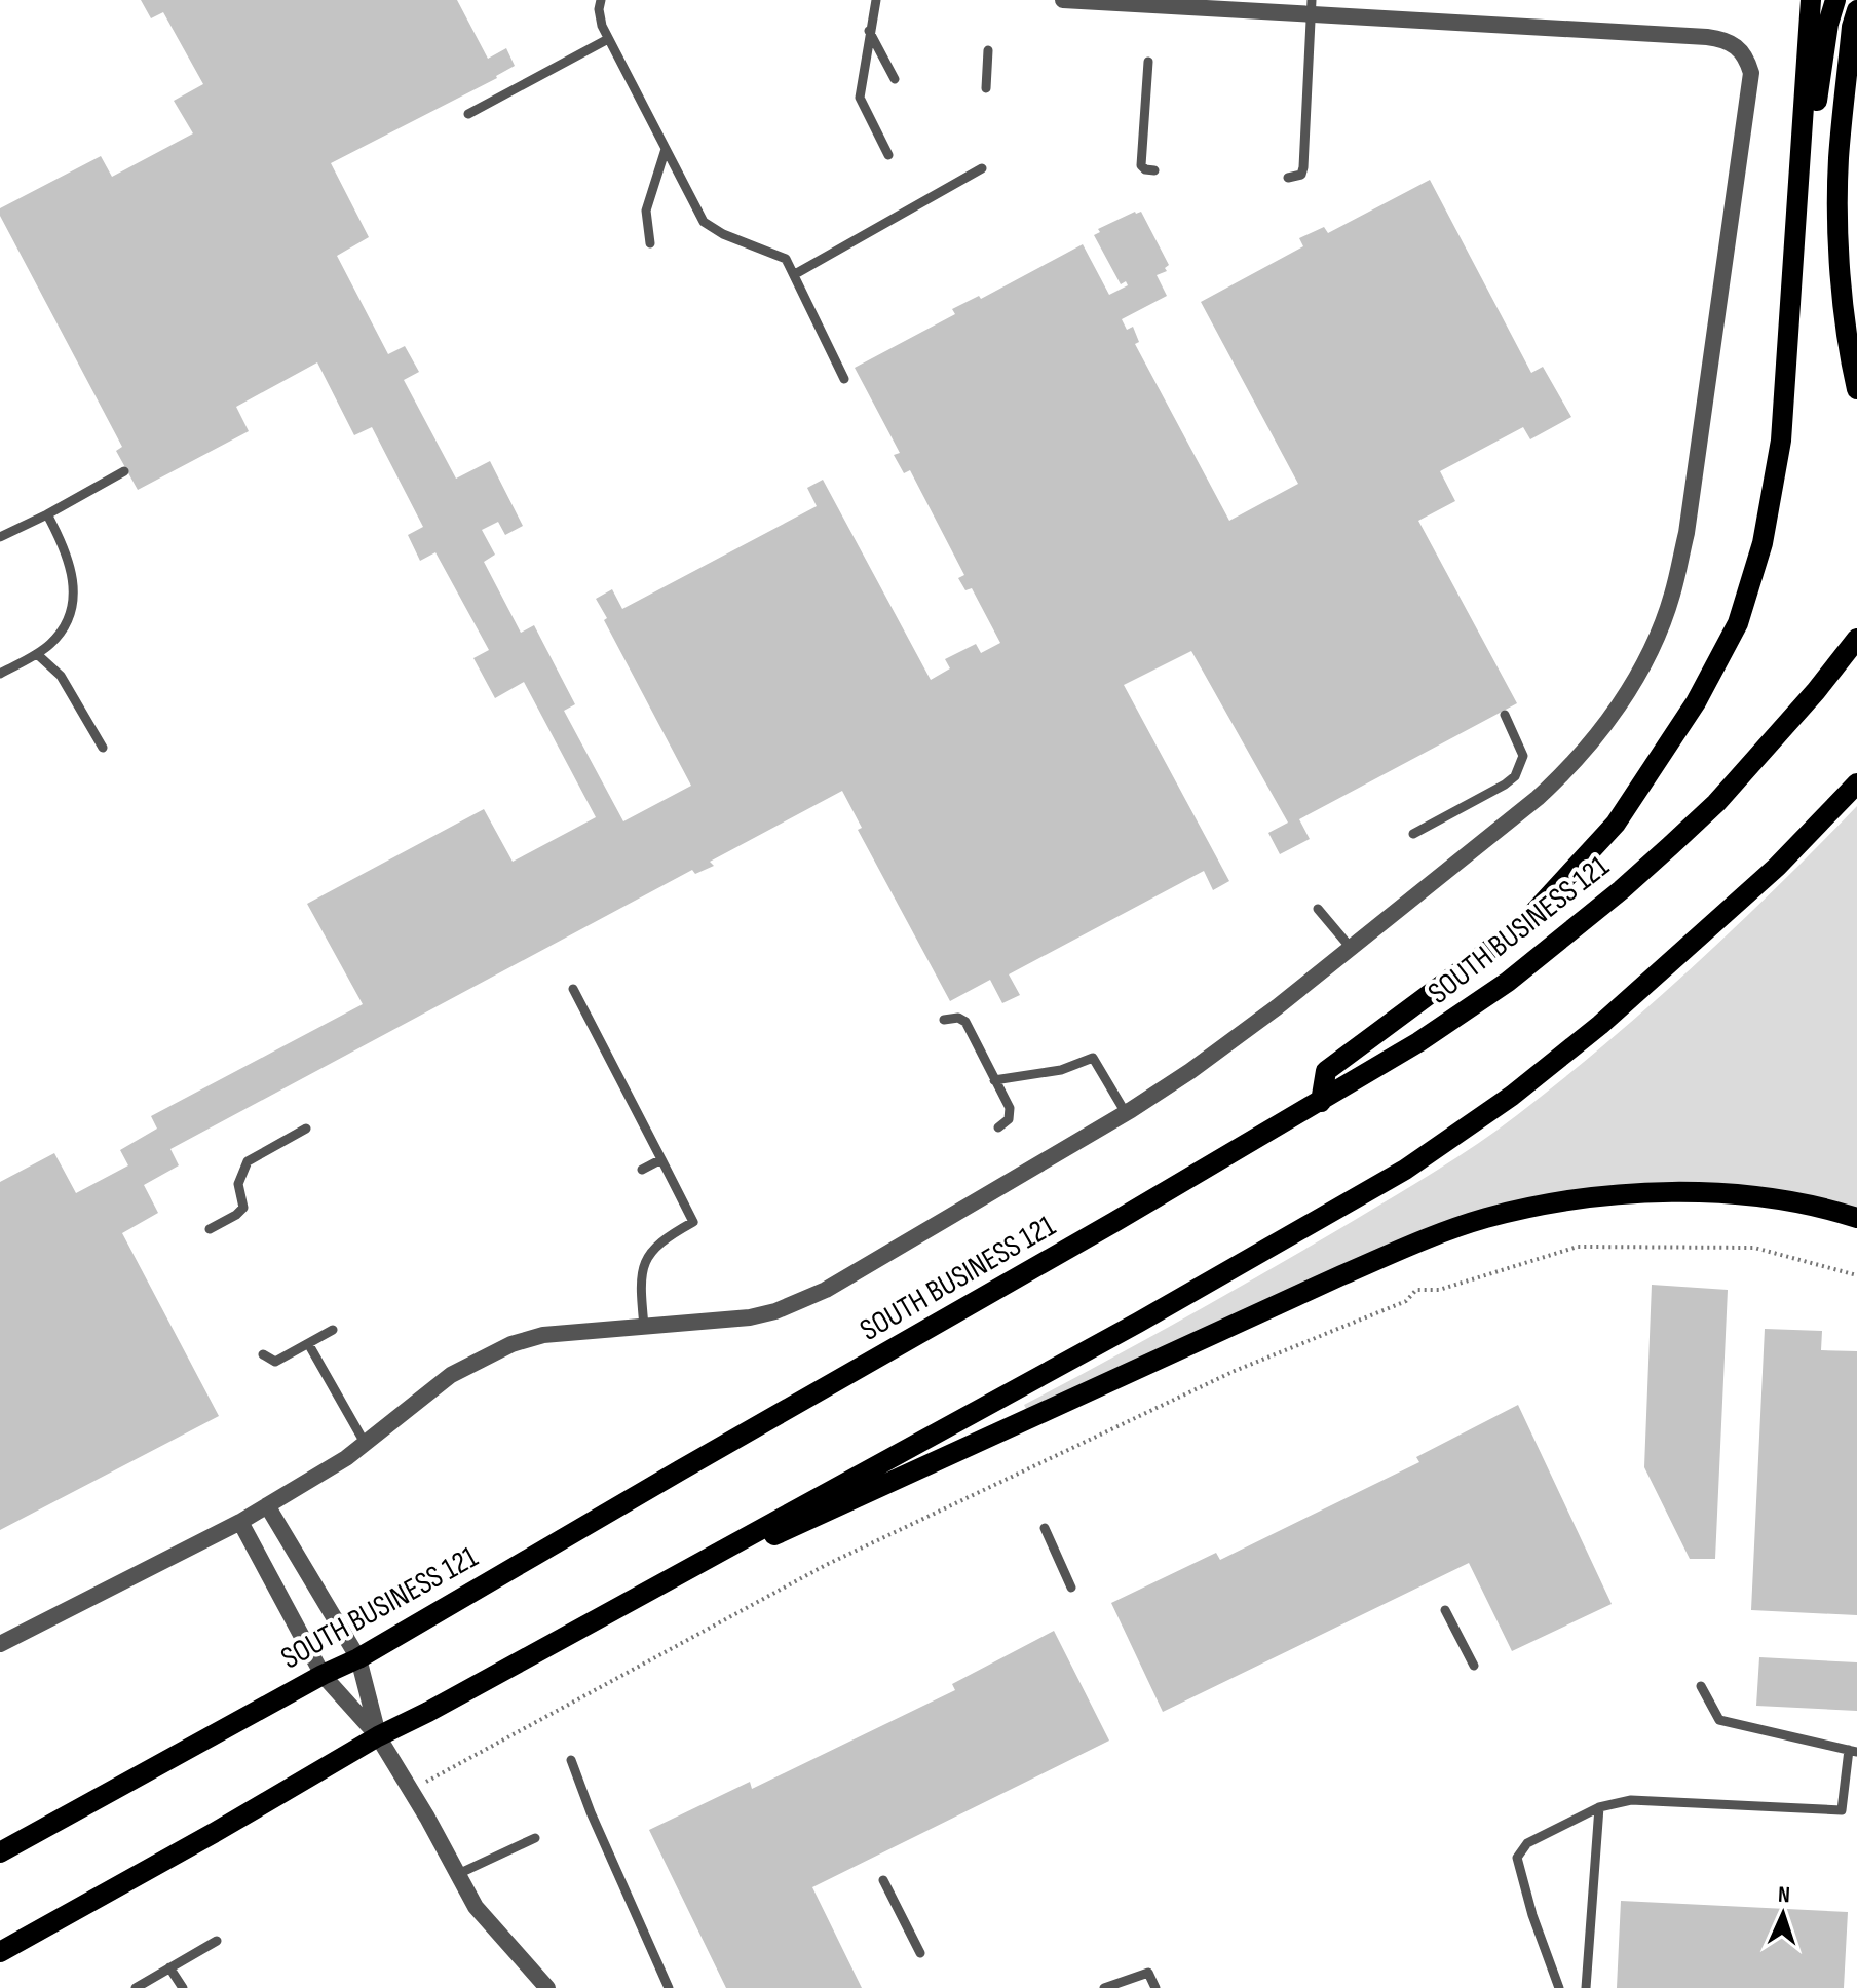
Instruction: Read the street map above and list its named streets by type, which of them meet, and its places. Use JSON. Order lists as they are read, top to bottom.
{
  "streets": {
    "main road": ["SOUTH BUSINESS 121"]
  },
  "north": "top"
}
